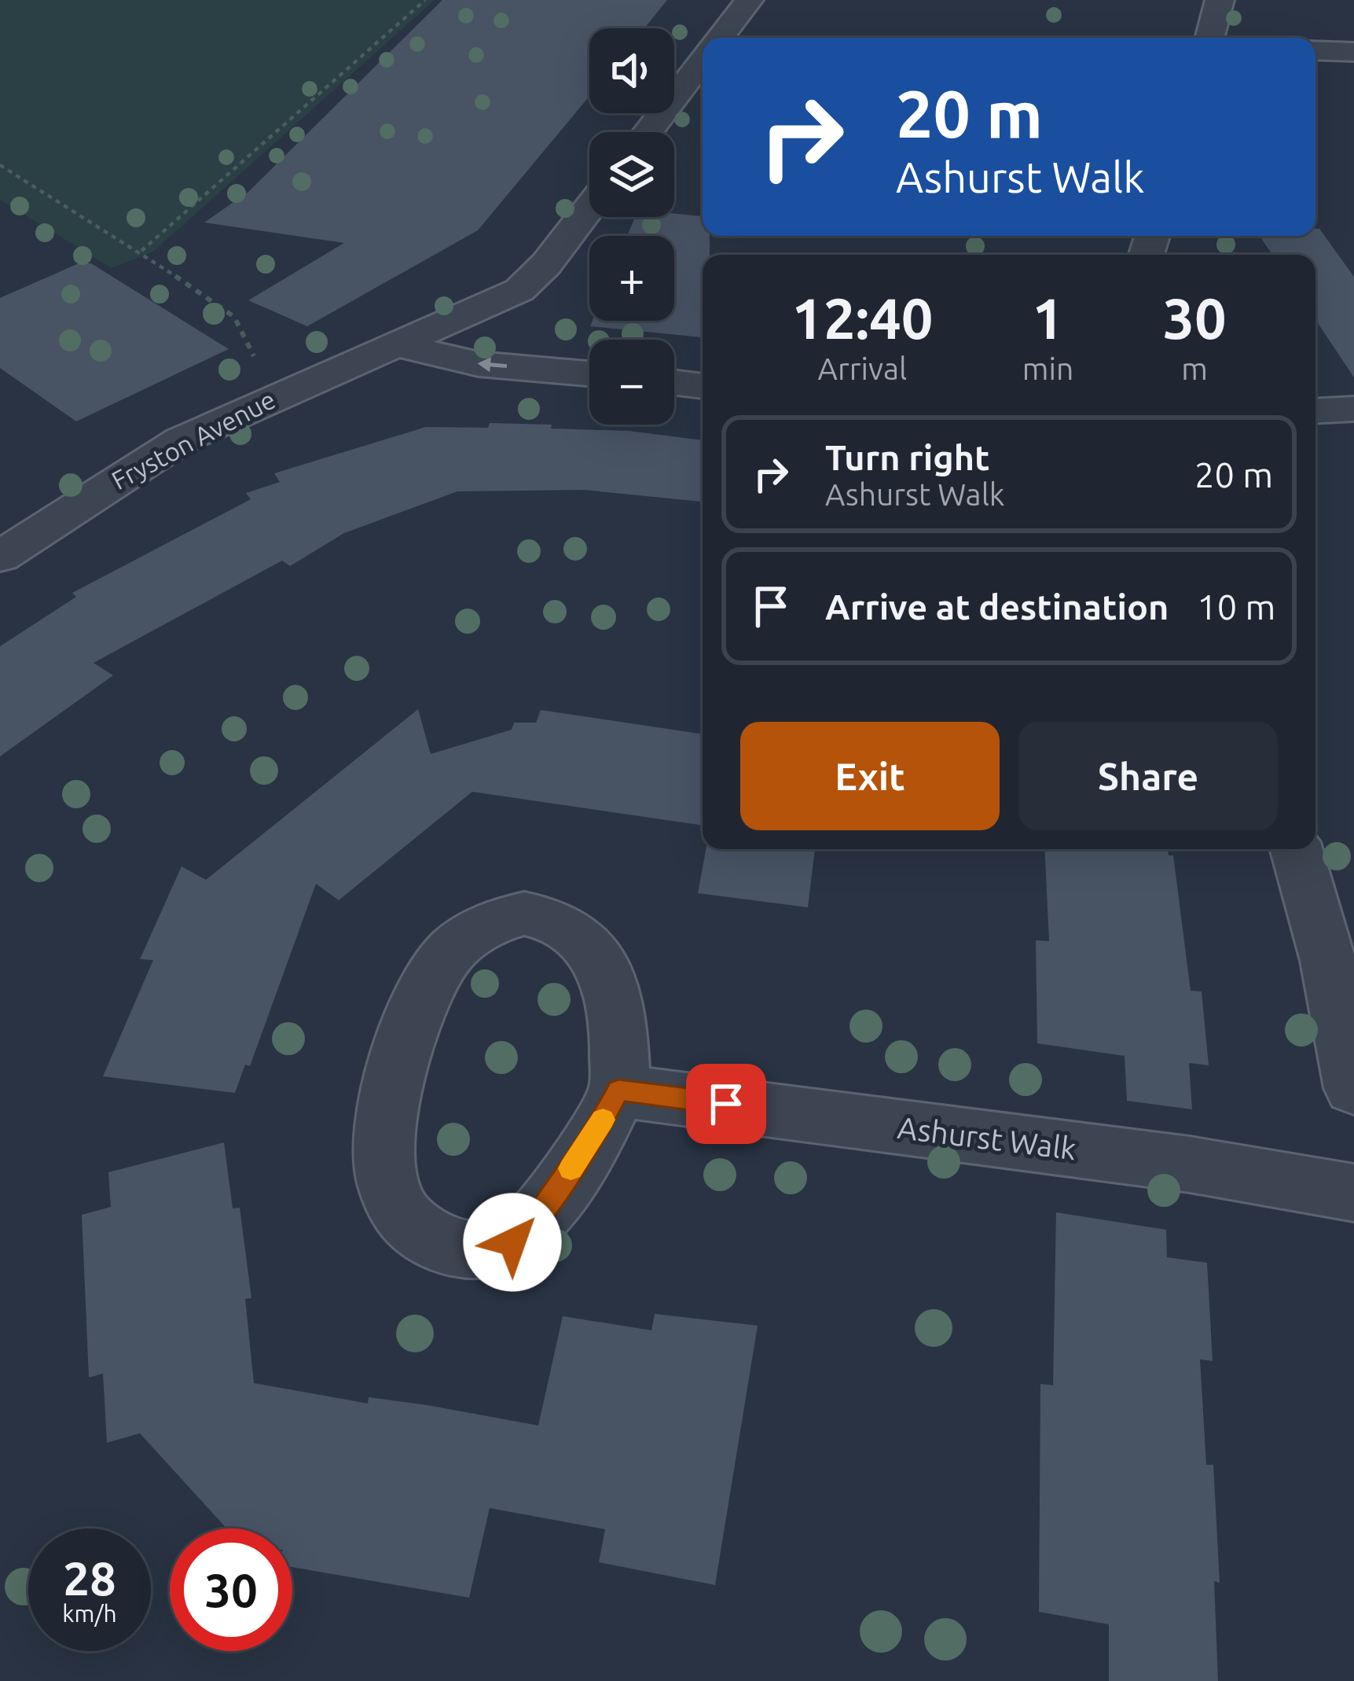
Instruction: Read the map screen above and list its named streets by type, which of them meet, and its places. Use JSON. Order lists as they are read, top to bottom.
{
  "streets": {
    "street": ["Fryston Avenue", "Ashurst Walk"]
  },
  "page": {
    "map_buttons": ["+", "−"],
    "turn": ["20 m", "Ashurst Walk"],
    "eta": [
      "12:40",
      "Arrival",
      "1",
      "min",
      "30",
      "m"
    ],
    "list": [
      {
        "name": "Turn right",
        "note": "Ashurst Walk",
        "value": "20 m"
      },
      {
        "name": "Arrive at destination",
        "value": "10 m"
      }
    ],
    "buttons": ["Exit", "Share"],
    "speed": "28 km/h",
    "limit": "30"
  }
}
